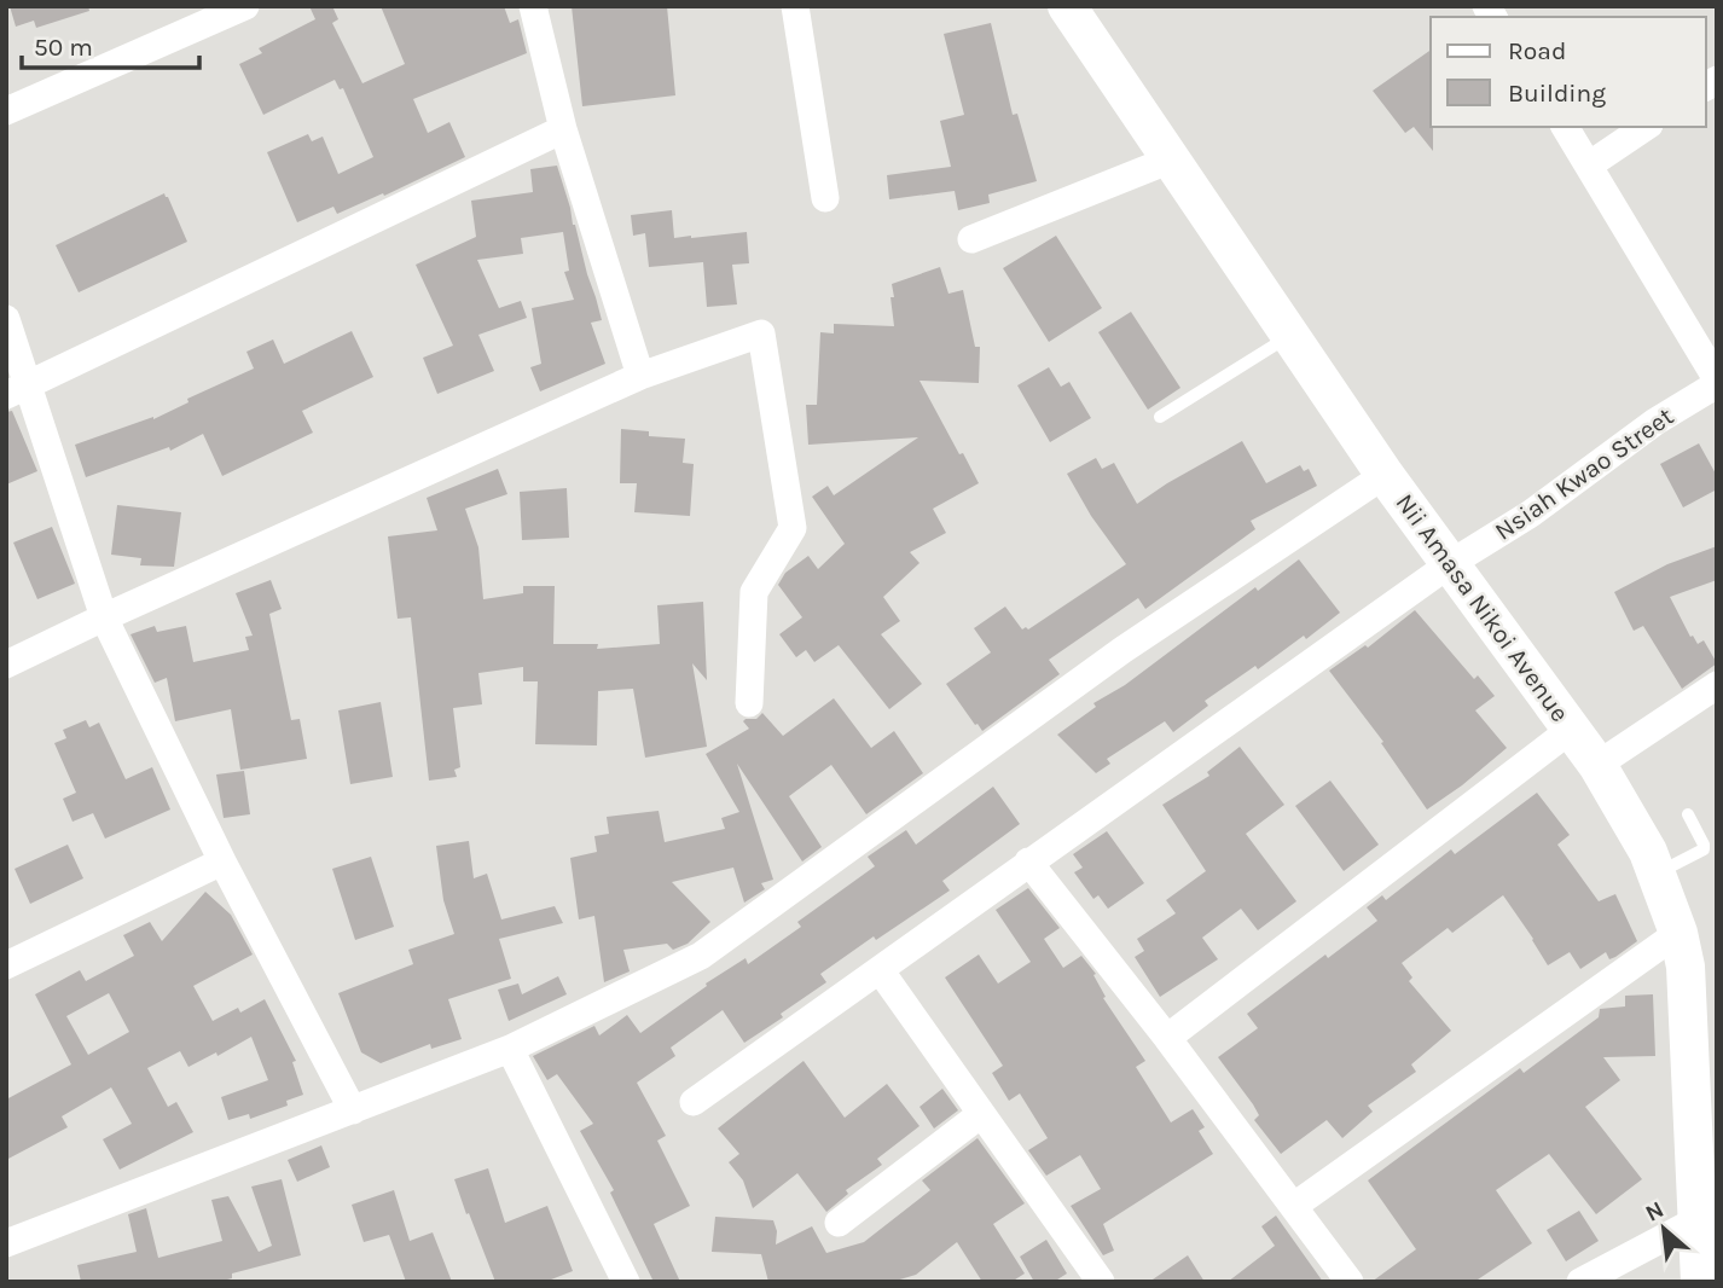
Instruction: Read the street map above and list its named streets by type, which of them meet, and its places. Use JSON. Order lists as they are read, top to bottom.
{
  "streets": {
    "street": ["Nsiah Kwao Street", "Nii Amasa Nikoi Avenue"]
  },
  "crossings": [
    ["Nsiah Kwao Street", "Nii Amasa Nikoi Avenue"]
  ],
  "legend": ["Road", "Building"],
  "scale_bar": "50 m",
  "north": "top left"
}
